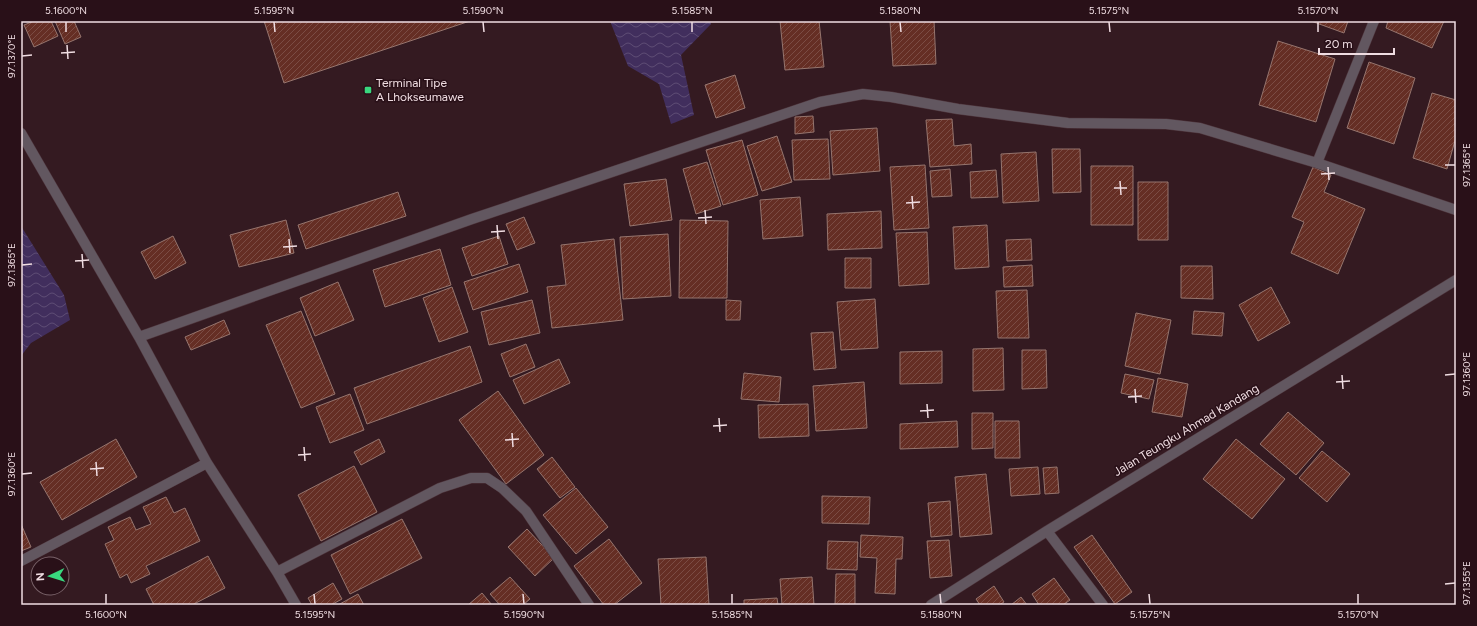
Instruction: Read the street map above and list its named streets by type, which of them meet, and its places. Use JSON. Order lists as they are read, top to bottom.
{
  "streets": {
    "street": ["Jalan Teungku Ahmad Kandang"]
  },
  "places": {
    "transit": ["Terminal Tipe A Lhokseumawe"]
  },
  "scale_bar": "20 m",
  "north": "left",
  "coordinates": [
    "5.1600°N",
    "5.1595°N",
    "5.1590°N",
    "5.1585°N",
    "5.1580°N",
    "5.1575°N",
    "5.1570°N",
    "97.1370°E",
    "97.1365°E",
    "97.1360°E",
    "97.1355°E"
  ]
}
